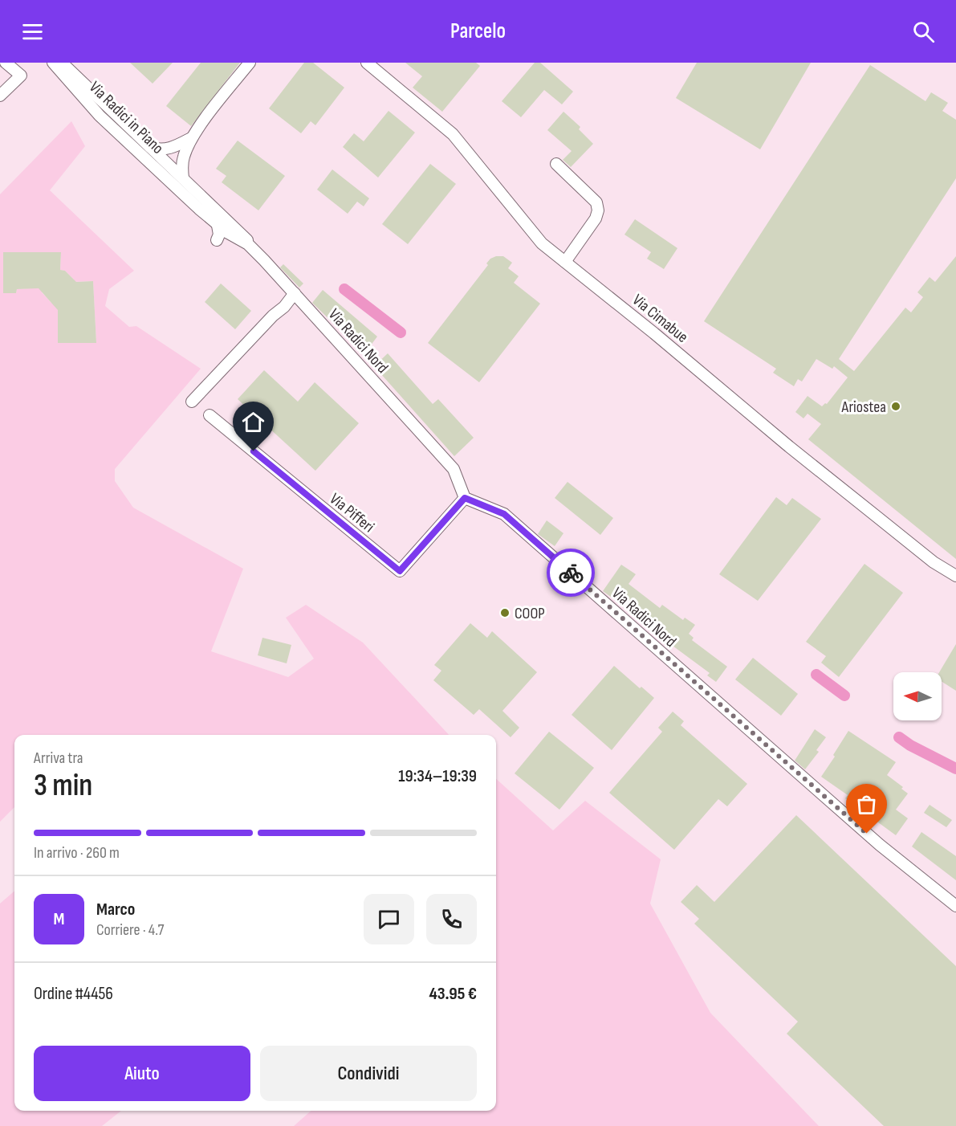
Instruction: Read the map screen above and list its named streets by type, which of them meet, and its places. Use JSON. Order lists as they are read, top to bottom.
{
  "streets": {
    "street": [
      "Via Radici in Piano",
      "Via Cimabue",
      "Via Radici Nord",
      "Via Pifferi"
    ]
  },
  "crossings": [
    ["Via Radici in Piano", "Via Radici Nord"],
    ["Via Radici Nord", "Via Pifferi"]
  ],
  "places": ["Ariostea", "COOP"],
  "north": "left",
  "page": {
    "header": "Parcelo",
    "heading": ["3 min", "Arriva tra", "19:34–19:39"],
    "panel": [
      "Marco",
      "Corriere · 4.7",
      "Ordine #4456",
      "43.95 €"
    ],
    "bar": "In arrivo · 260 m",
    "round": "M",
    "buttons": ["Aiuto", "Condividi"]
  }
}
